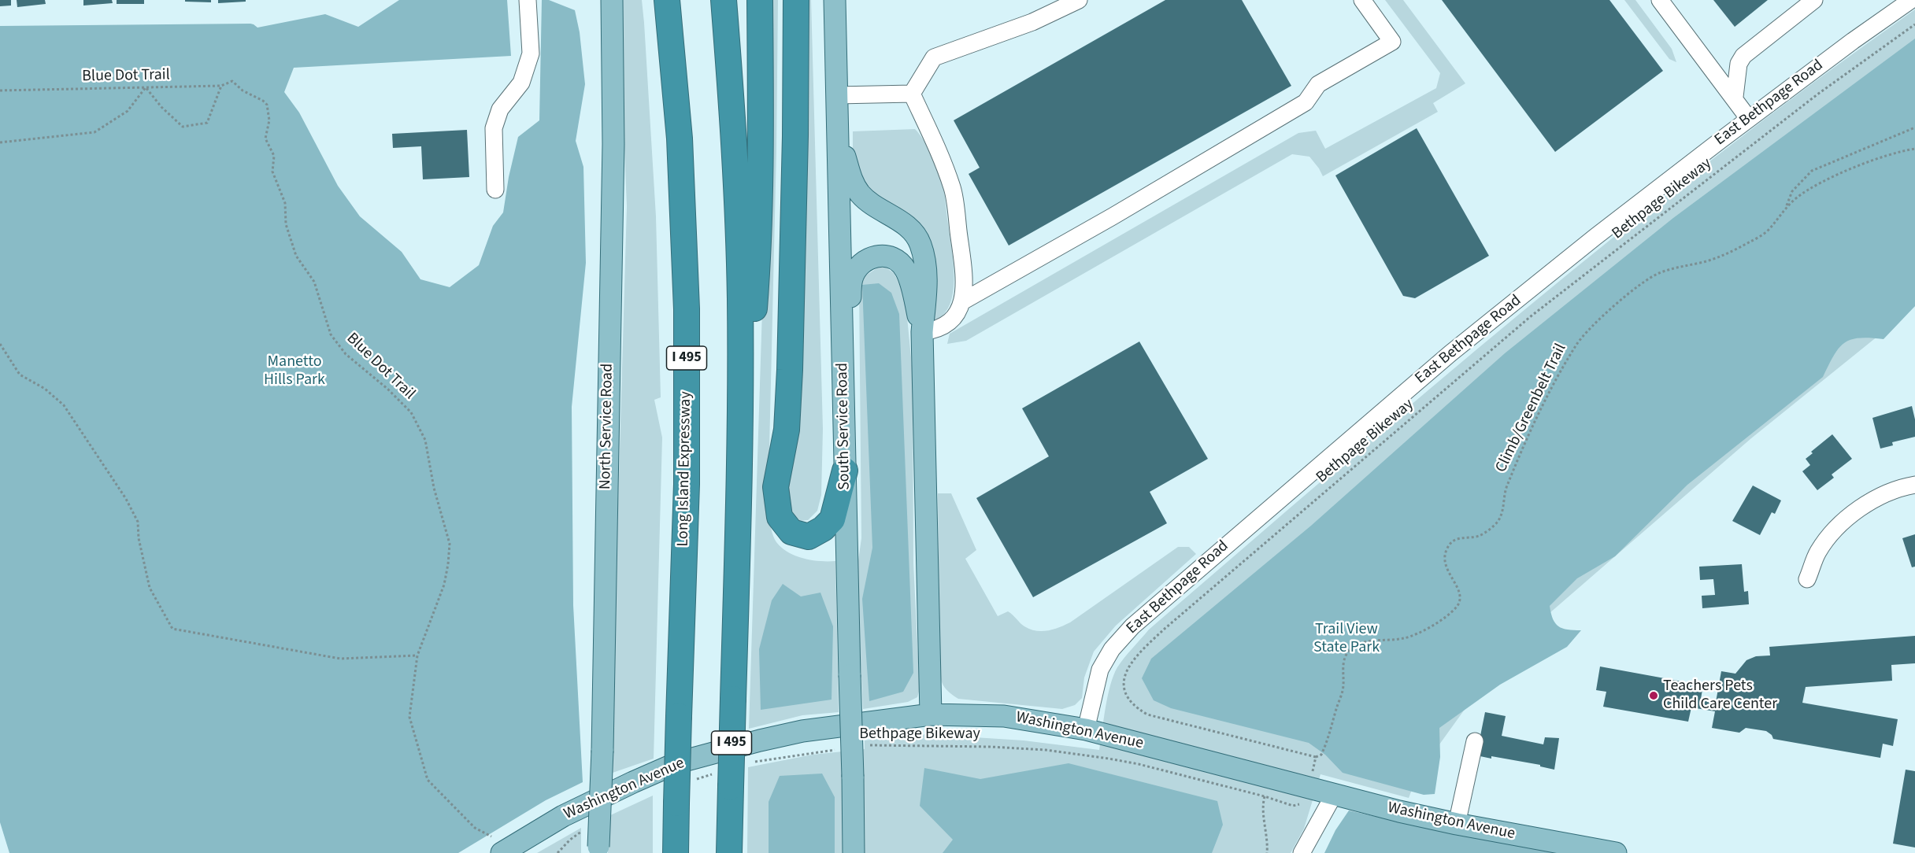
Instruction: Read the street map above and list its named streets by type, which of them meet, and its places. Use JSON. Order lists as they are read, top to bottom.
{
  "streets": {
    "highway": ["I 495", "Long Island Expressway"],
    "main road": ["North Service Road", "South Service Road", "Washington Avenue"],
    "street": ["East Bethpage Road"],
    "path": ["Blue Dot Trail", "Bethpage Bikeway", "Climb/Greenbelt Trail"]
  },
  "crossings": [
    ["Blue Dot Trail", "Washington Avenue"],
    ["East Bethpage Road", "Washington Avenue"],
    ["Bethpage Bikeway", "Climb/Greenbelt Trail"]
  ],
  "parks": ["Manetto Hills Park", "Trail View State Park"],
  "places": ["Teachers Pets Child Care Center"]
}
